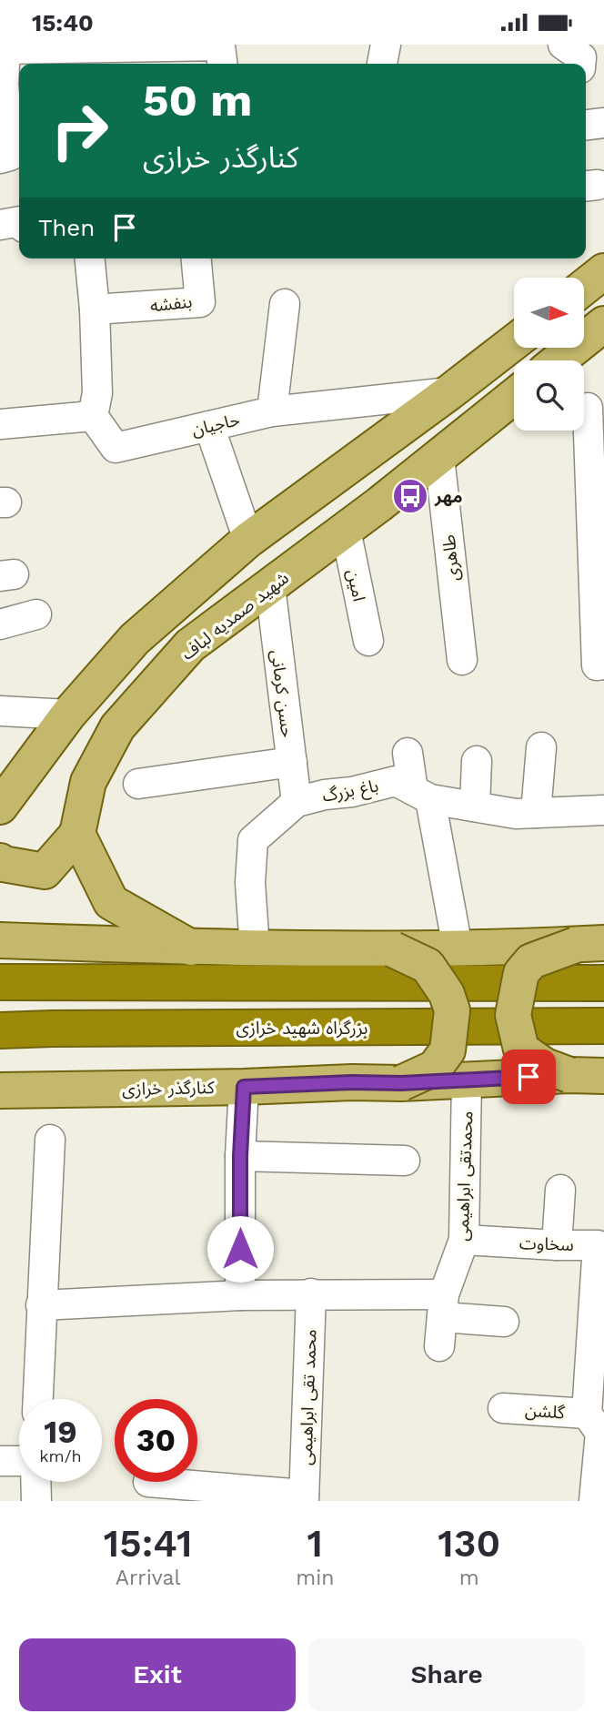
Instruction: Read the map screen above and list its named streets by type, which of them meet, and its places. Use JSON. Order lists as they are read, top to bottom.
{
  "streets": {
    "highway": ["بزرگراه شهید خرازی"],
    "main road": ["شهید صمدیه لباف", "کنارگذر خرازی"],
    "street": [
      "بنفشه",
      "حاجیان",
      "طاهری",
      "امین",
      "حسن کرمانی",
      "باغ بزرگ",
      "محمدتقی ابراهیمی",
      "سخاوت",
      "محمد تقی ابراهیمی",
      "گلشن"
    ]
  },
  "crossings": [
    ["طاهری", "شهید صمدیه لباف"],
    ["امین", "شهید صمدیه لباف"],
    ["شهید صمدیه لباف", "حسن کرمانی"],
    ["حسن کرمانی", "باغ بزرگ"],
    ["کنارگذر خرازی", "محمدتقی ابراهیمی"],
    ["محمدتقی ابراهیمی", "سخاوت"],
    ["سخاوت", "گلشن"]
  ],
  "places": {
    "bus stop": ["مهر"]
  },
  "north": "right",
  "page": {
    "status": "15:40",
    "turn": ["50 m", "کنارگذر خرازی"],
    "then": "Then",
    "speed": "19 km/h",
    "limit": "30",
    "eta": [
      "15:41",
      "Arrival",
      "1",
      "min",
      "130",
      "m"
    ],
    "buttons": ["Exit", "Share"]
  }
}
